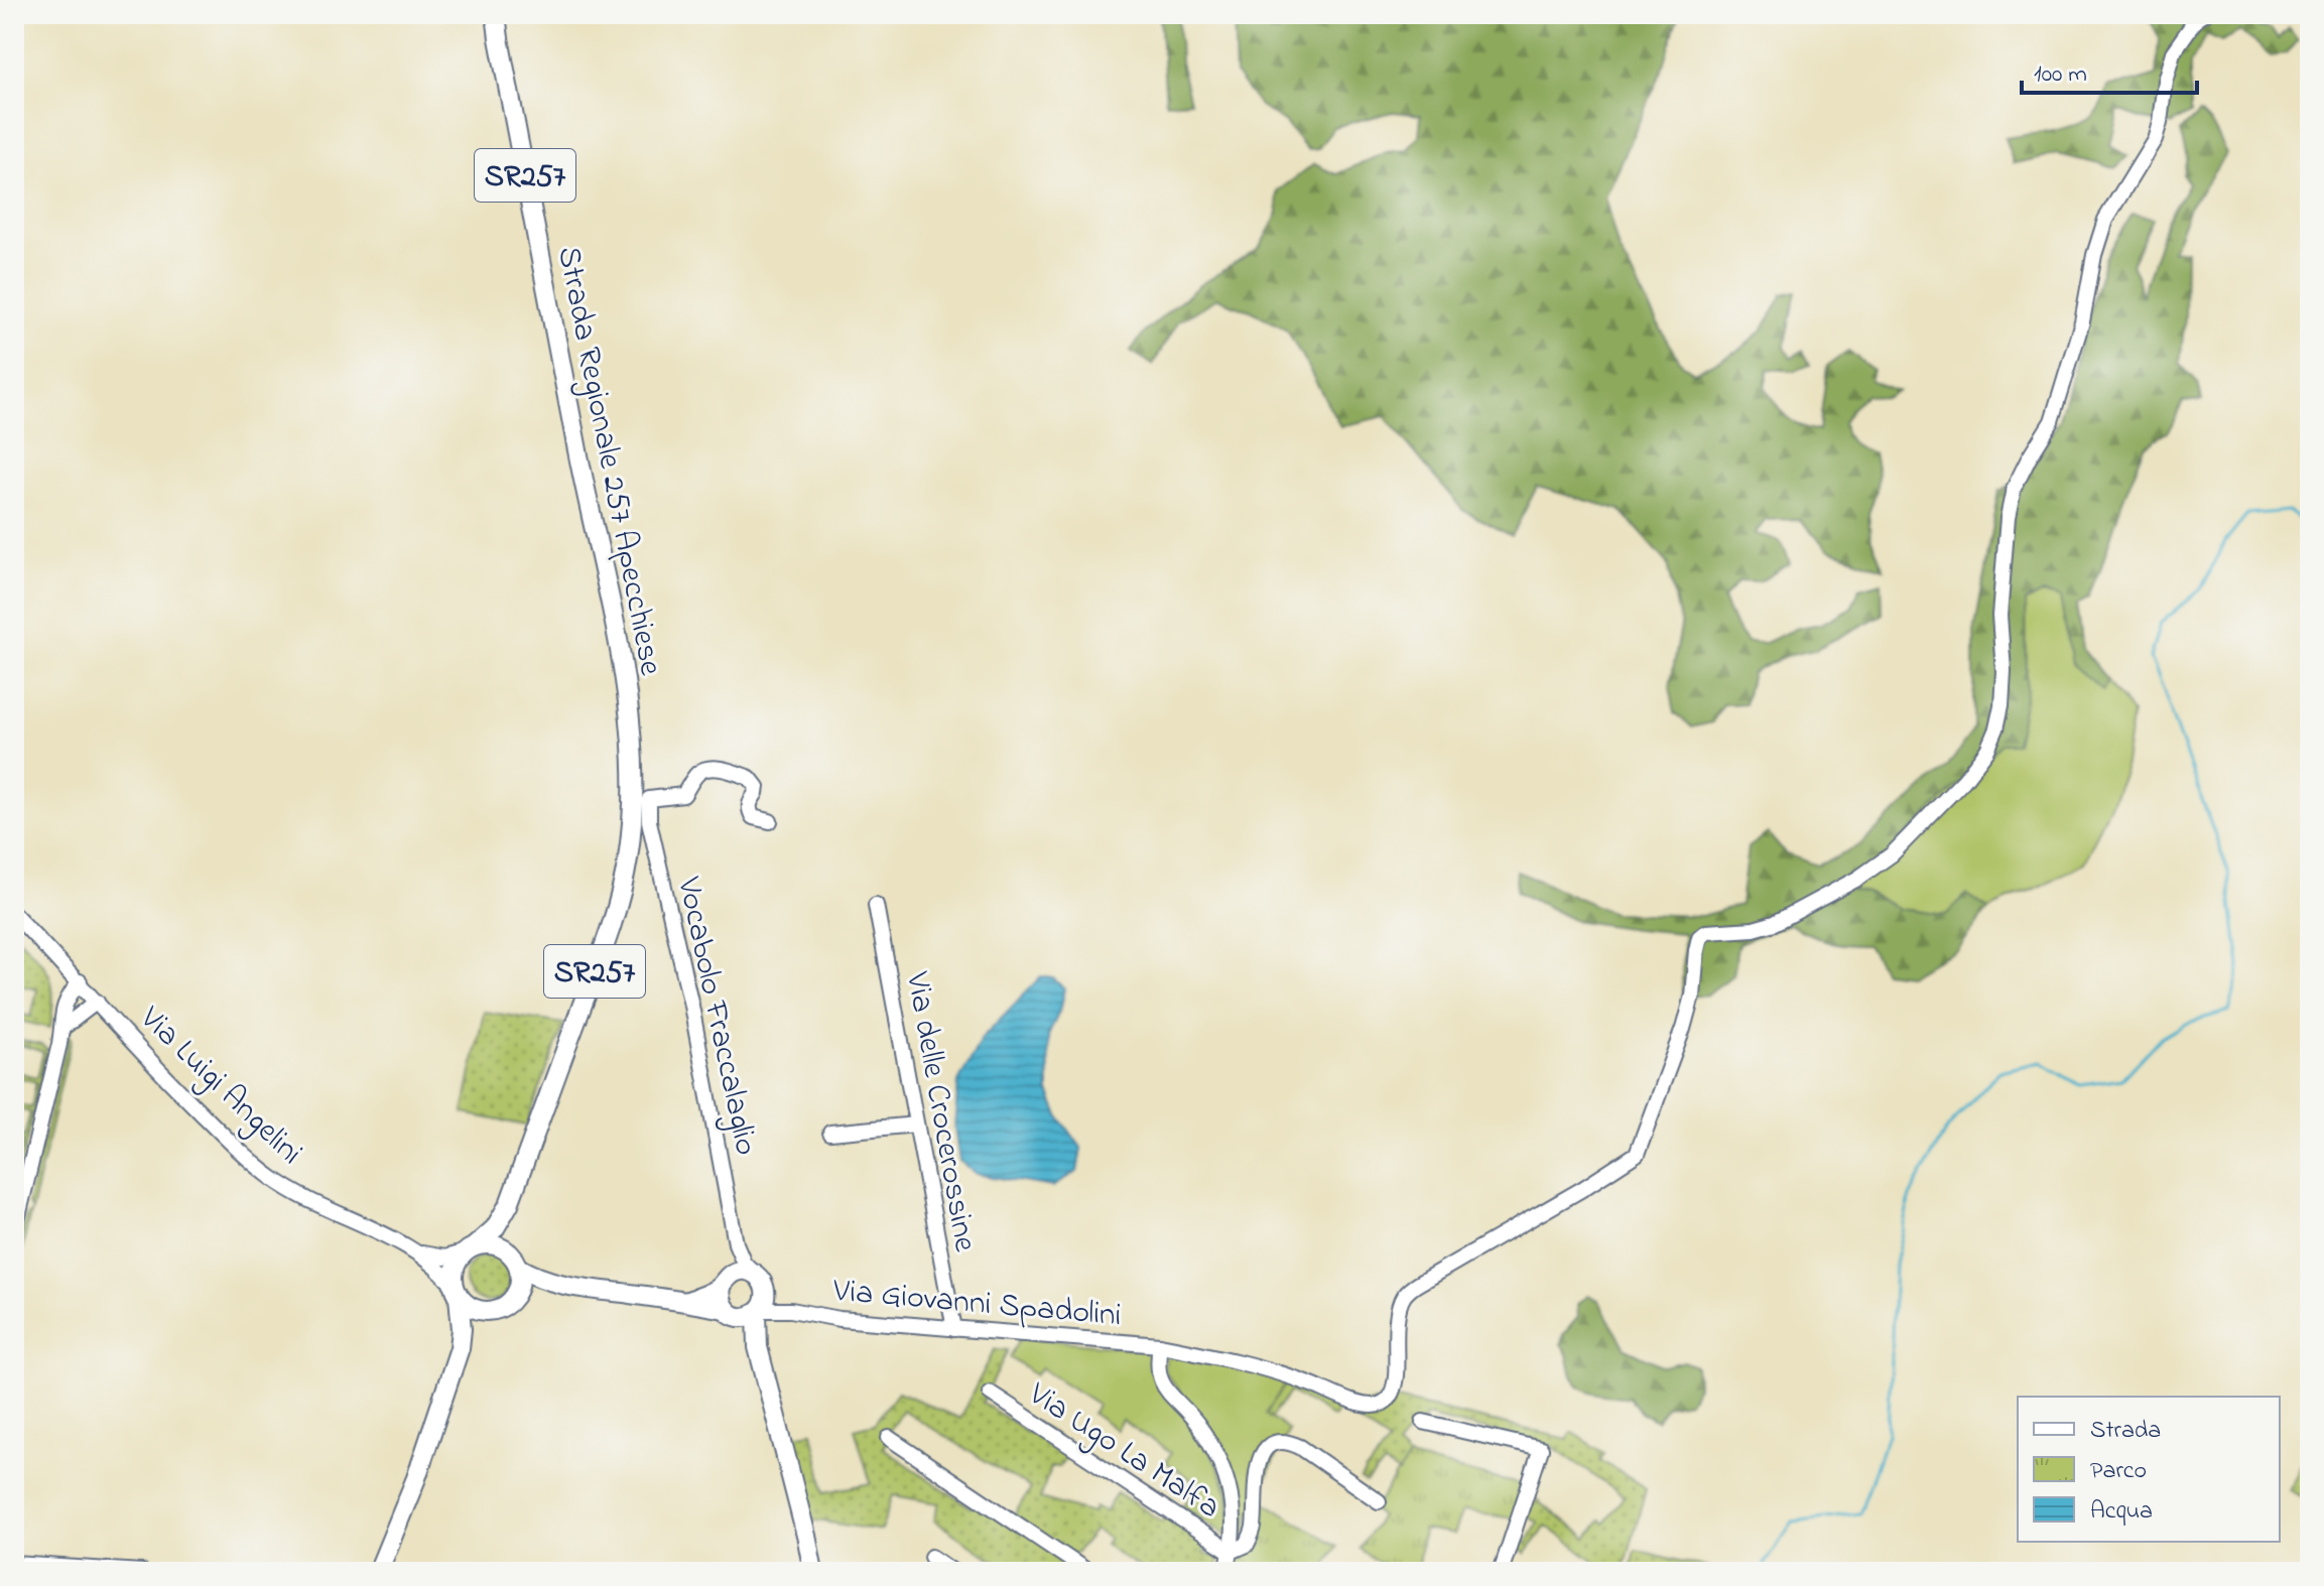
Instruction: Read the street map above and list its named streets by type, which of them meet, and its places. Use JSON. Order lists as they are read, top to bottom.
{
  "streets": {
    "main road": ["SR257", "Strada Regionale 257 Apecchiese"],
    "street": [
      "Vocabolo Fraccalaglio",
      "Via Luigi Angelini",
      "Via delle Crocerossine",
      "Via Giovanni Spadolini",
      "Via Ugo La Malfa"
    ]
  },
  "crossings": [
    ["SR257", "Strada Regionale 257 Apecchiese"],
    ["SR257", "Via Luigi Angelini"],
    ["Via delle Crocerossine", "Via Giovanni Spadolini"]
  ],
  "legend": ["Strada", "Parco", "Acqua"],
  "scale_bar": "100 m"
}
